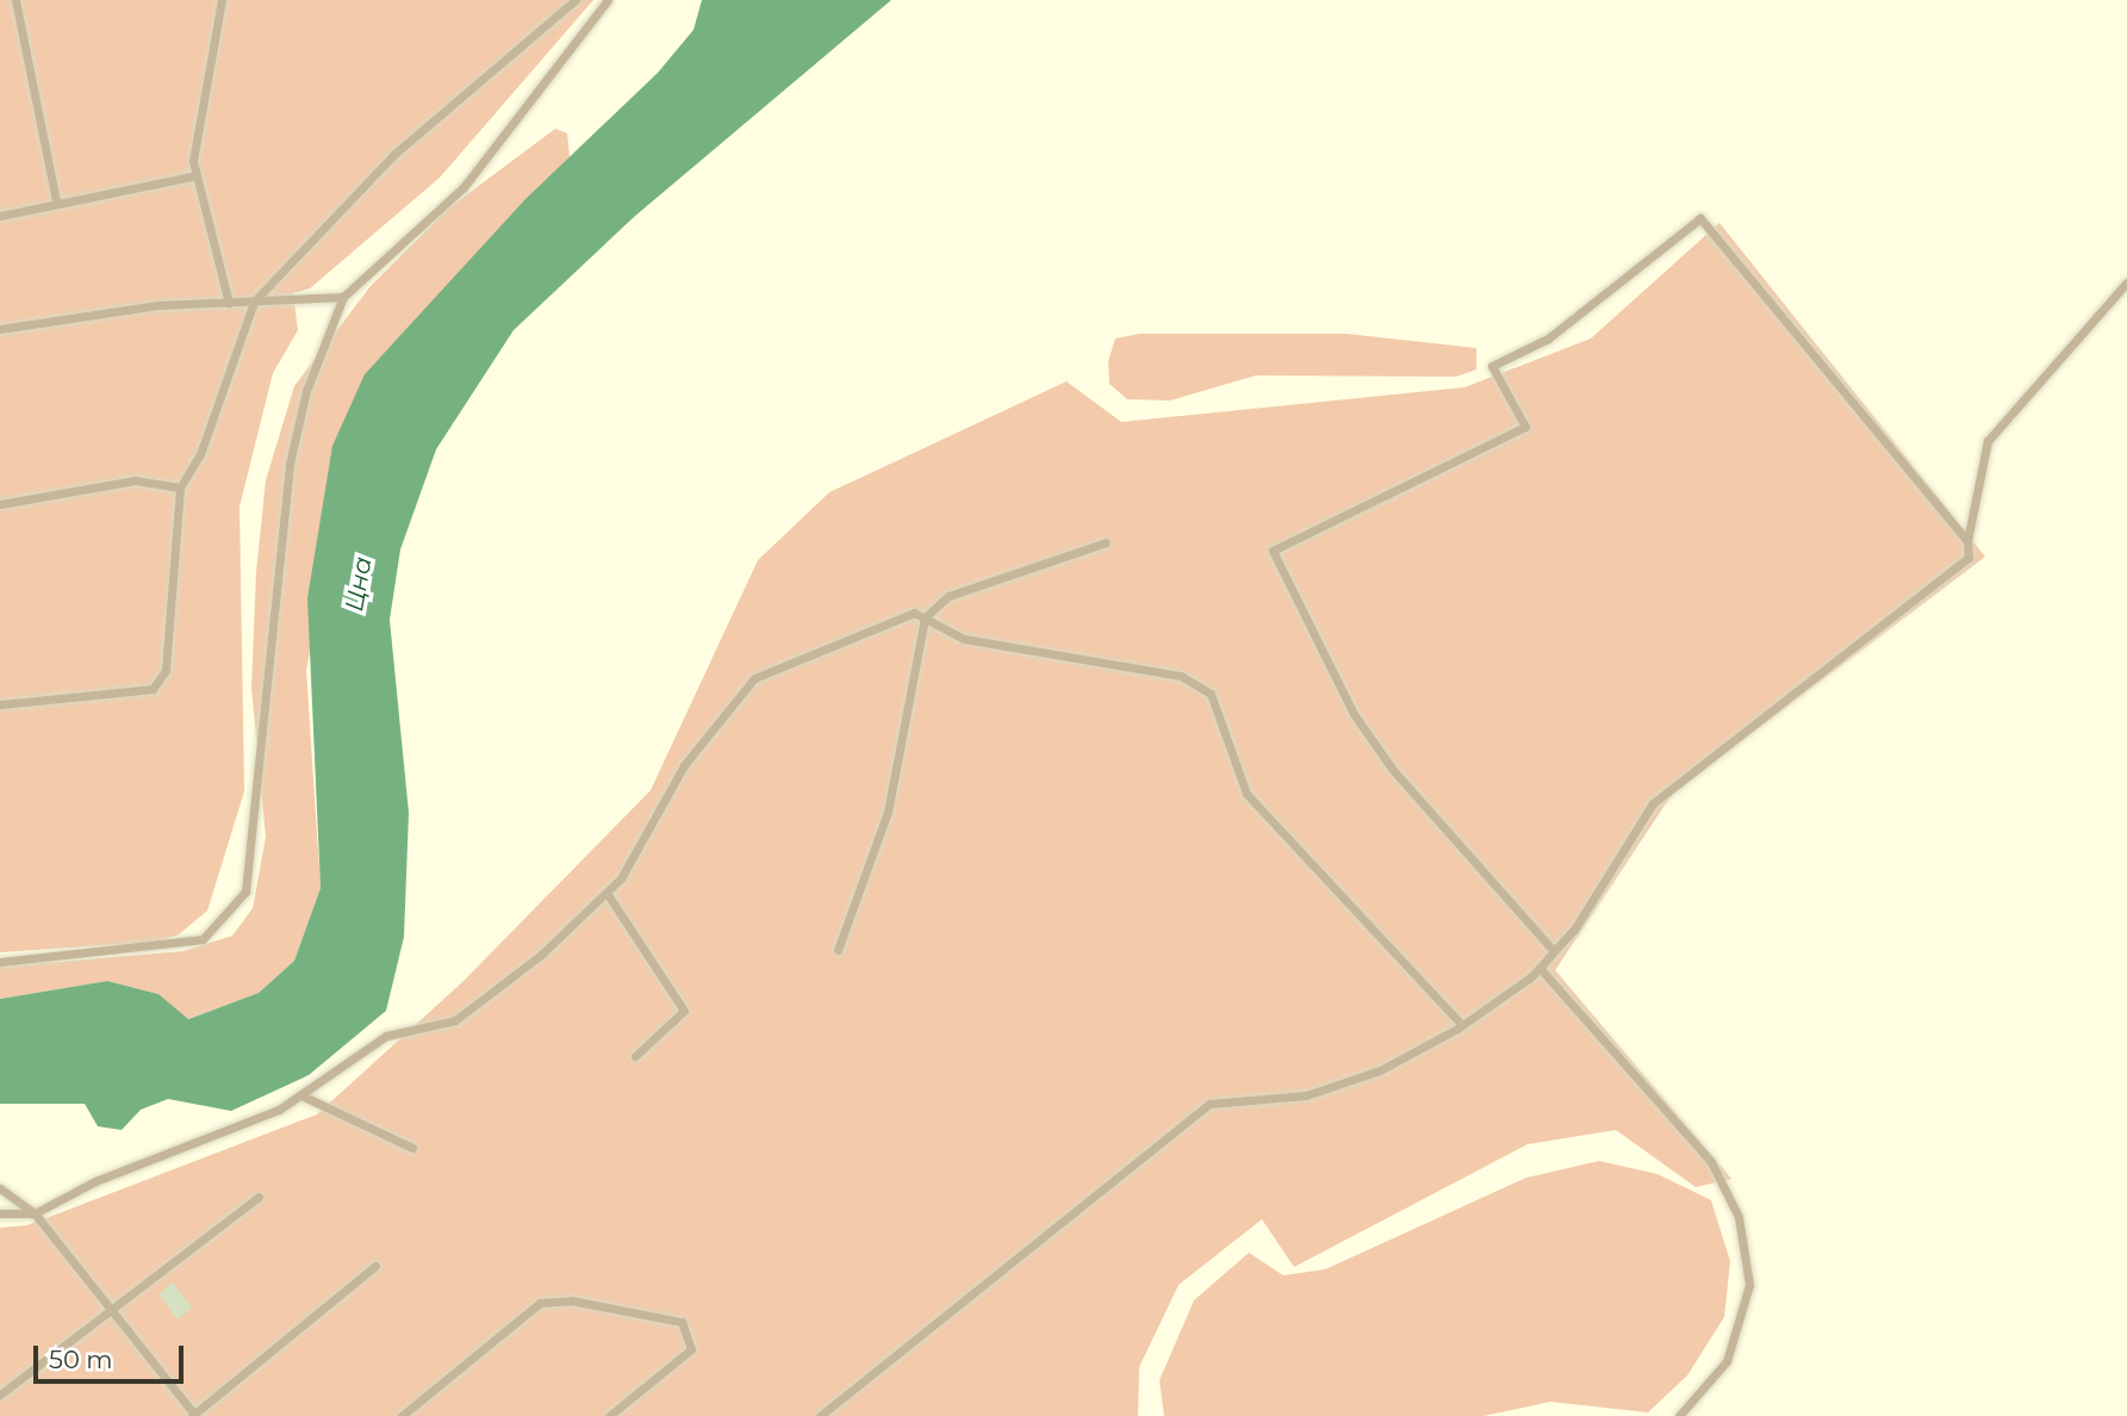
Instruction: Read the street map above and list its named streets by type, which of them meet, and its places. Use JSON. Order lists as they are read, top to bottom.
{
  "water": ["Цна"],
  "scale_bar": "50 m"
}
